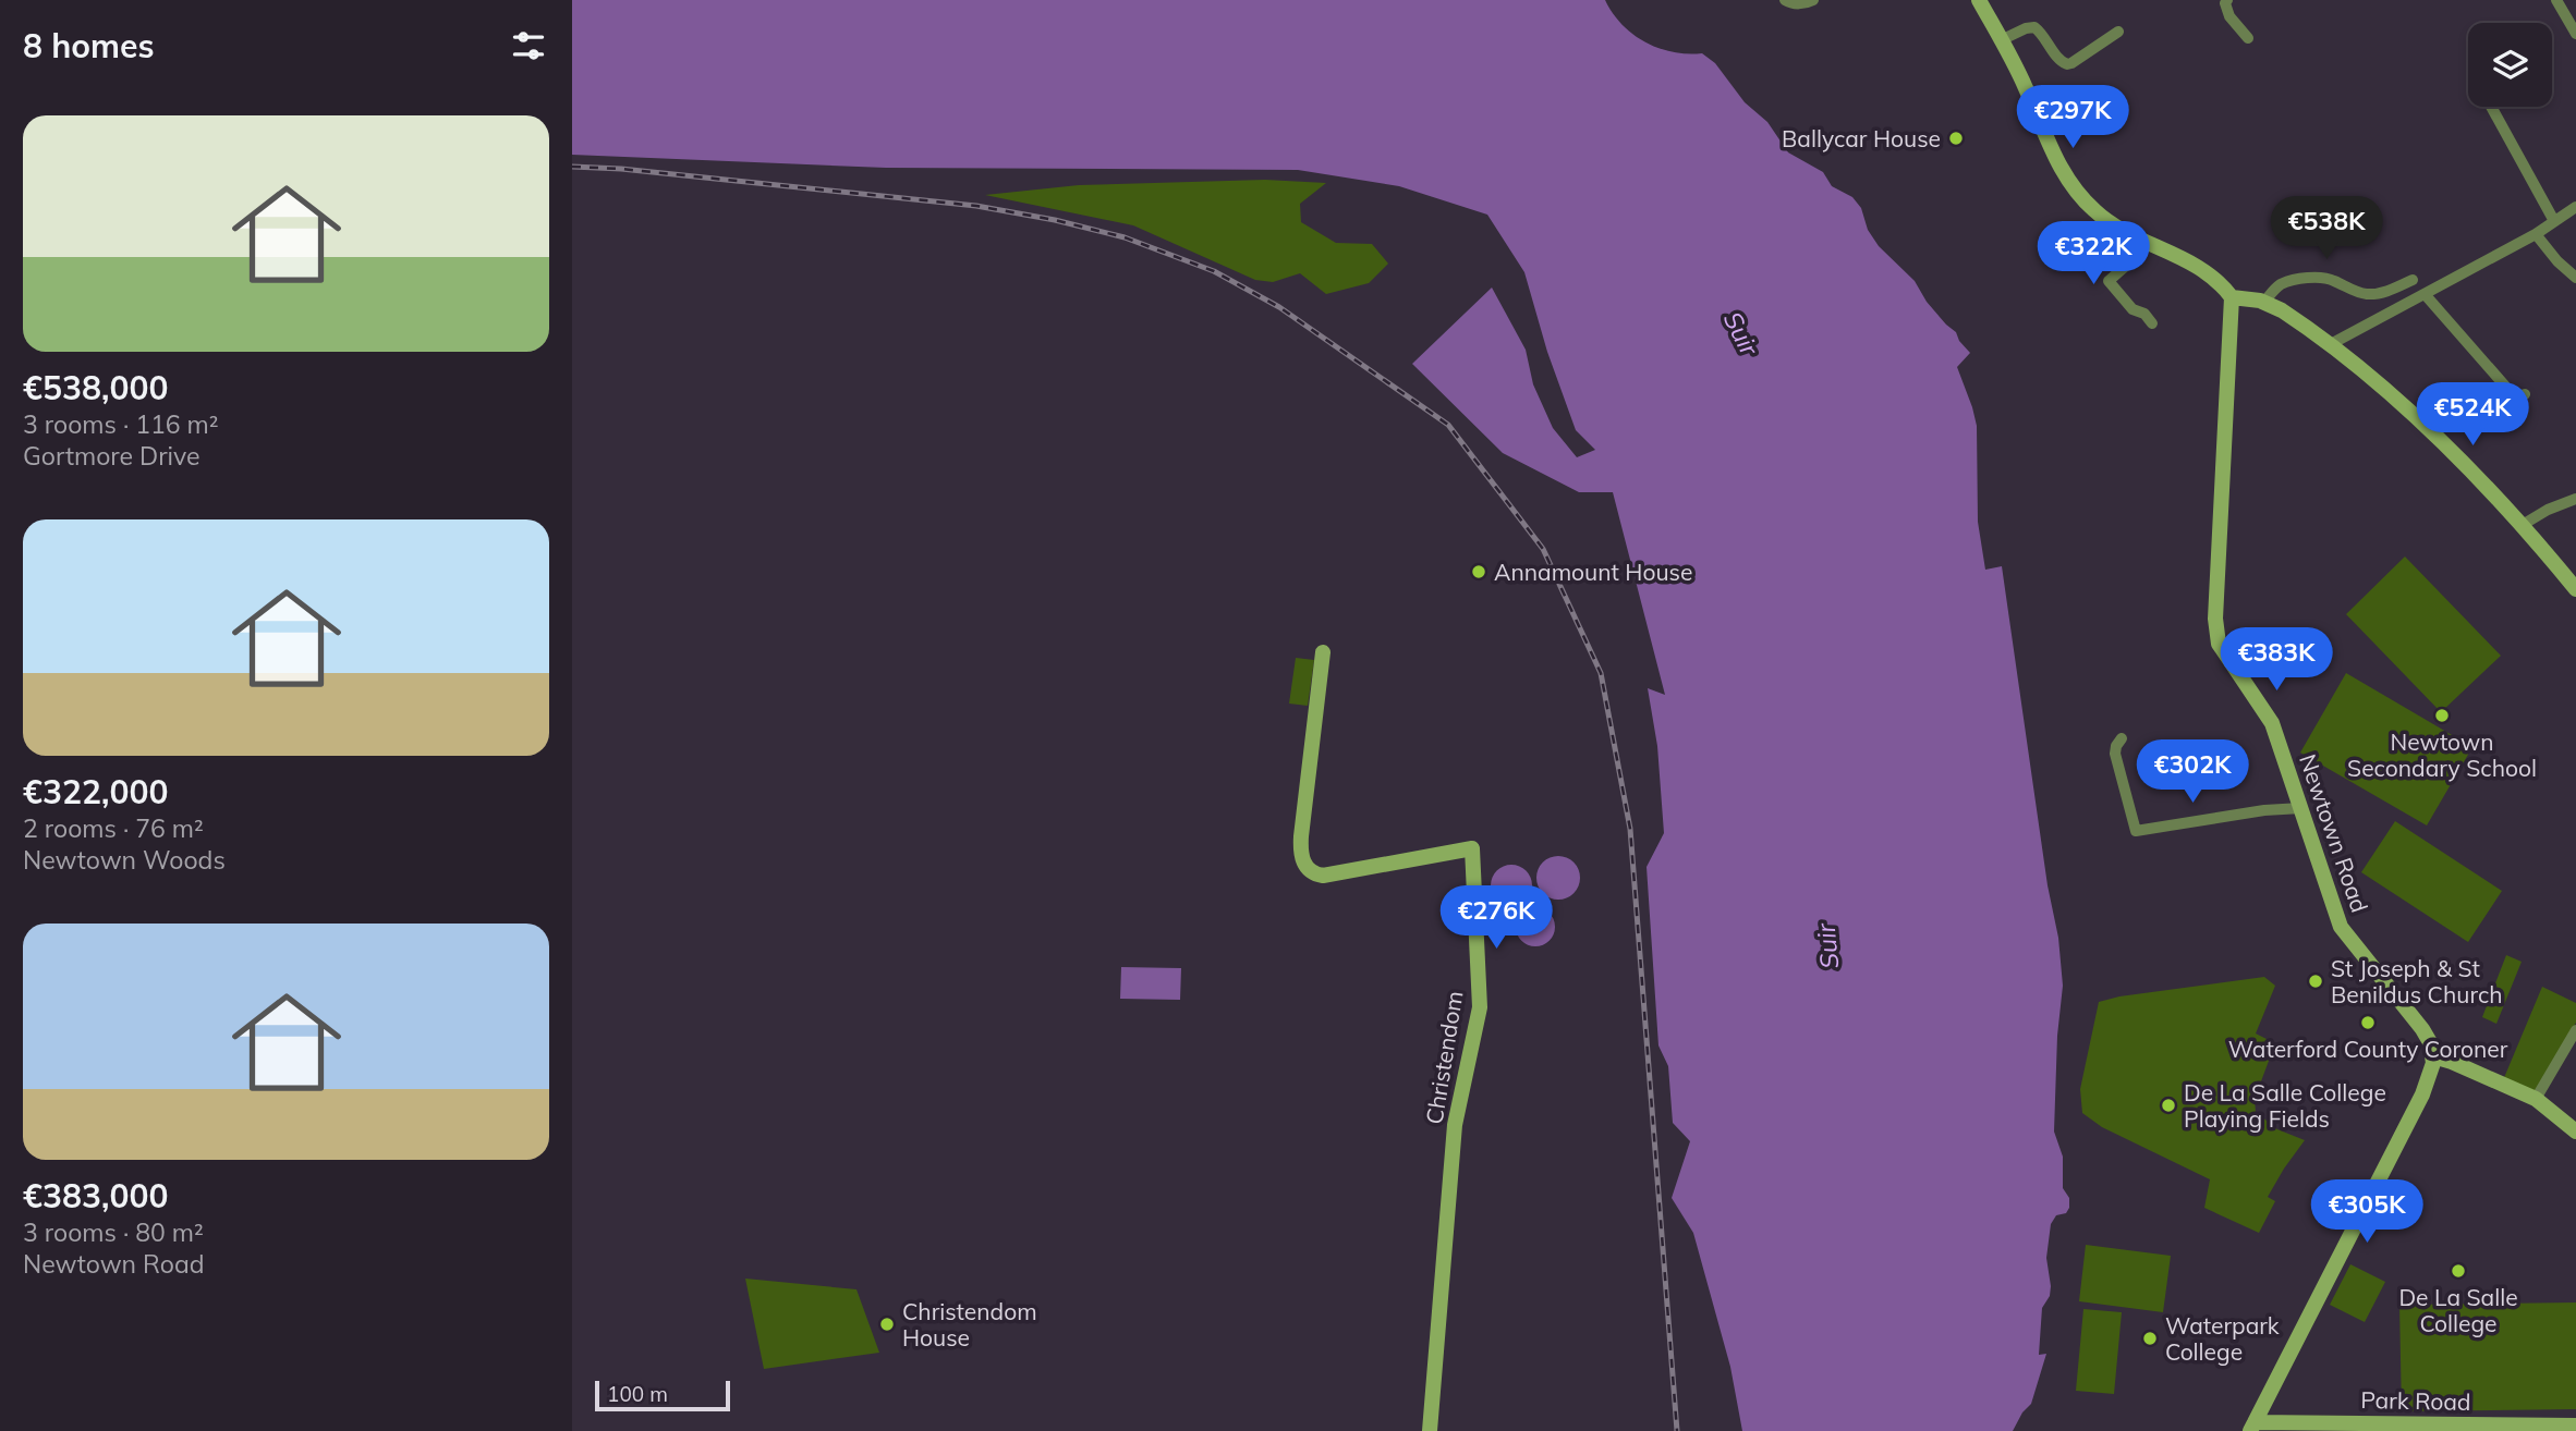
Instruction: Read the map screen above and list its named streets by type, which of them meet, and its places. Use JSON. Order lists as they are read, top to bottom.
{
  "streets": {
    "main road": ["Newtown Road", "Christendom", "Park Road"]
  },
  "water": ["Suir"],
  "places": [
    "Ballycar House",
    "Annamount House",
    "Newtown Secondary School",
    "St Joseph & St Benildus Church",
    "Waterford County Coroner",
    "De La Salle College Playing Fields",
    "De La Salle College",
    "Christendom House",
    "Waterpark College"
  ],
  "scale_bar": "100 m",
  "page": {
    "heading": "8 homes",
    "price": [
      "€297K",
      "€538K",
      "€322K",
      "€524K",
      "€383K",
      "€302K",
      "€276K",
      "€305K"
    ],
    "list": [
      {
        "name": "€538,000",
        "note": "3 rooms · 116 m² · Gortmore Drive"
      },
      {
        "name": "€322,000",
        "note": "2 rooms · 76 m² · Newtown Woods"
      },
      {
        "name": "€383,000",
        "note": "3 rooms · 80 m² · Newtown Road"
      }
    ],
    "scale": "100 m"
  }
}
